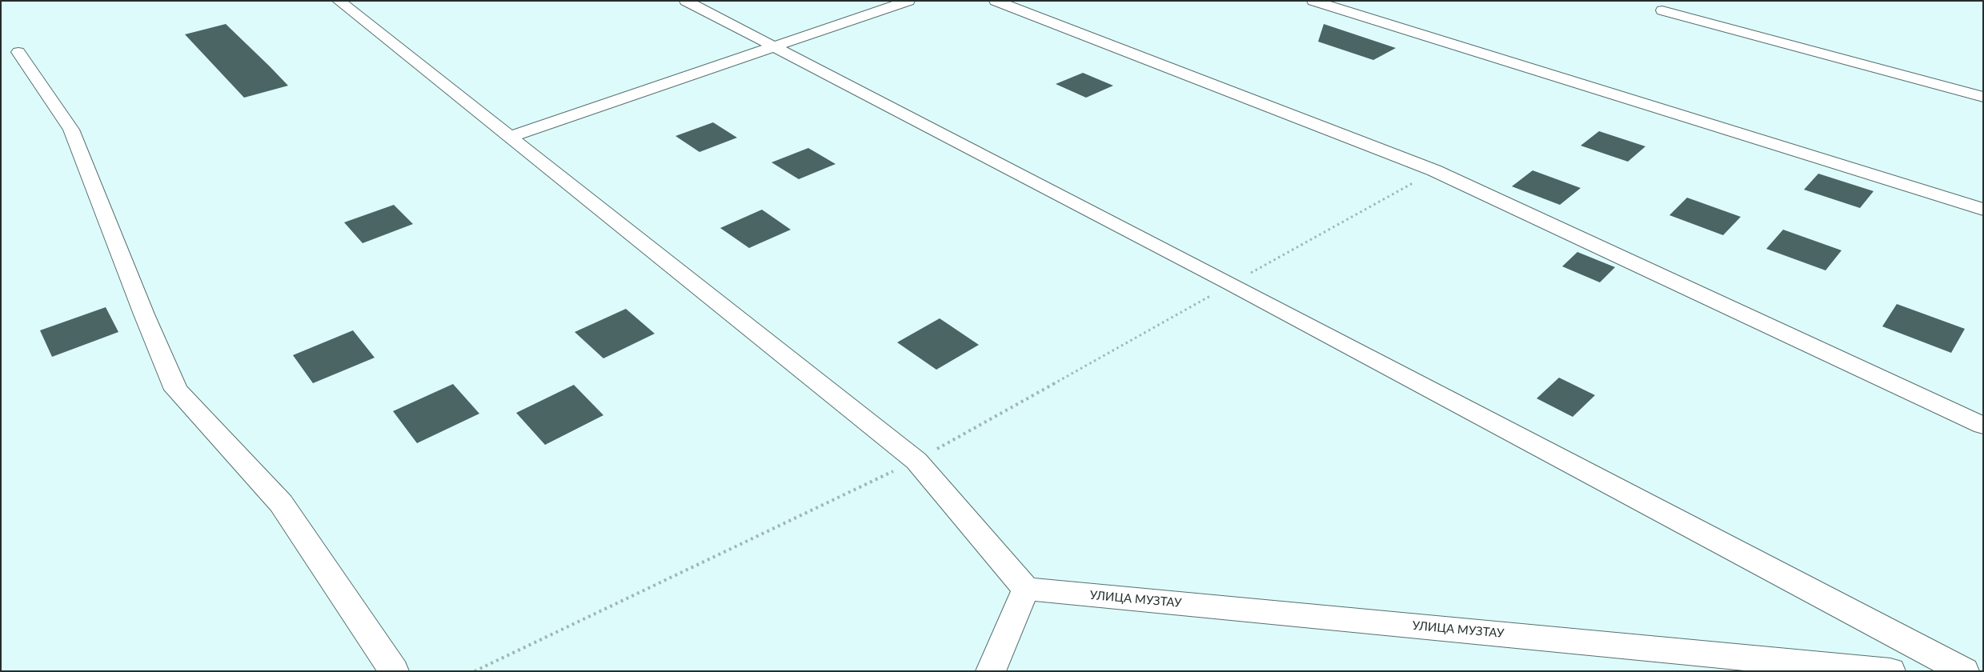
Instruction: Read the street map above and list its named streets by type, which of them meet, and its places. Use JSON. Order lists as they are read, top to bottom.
{
  "streets": {
    "street": ["УЛИЦА МУЗТАУ"]
  }
}
